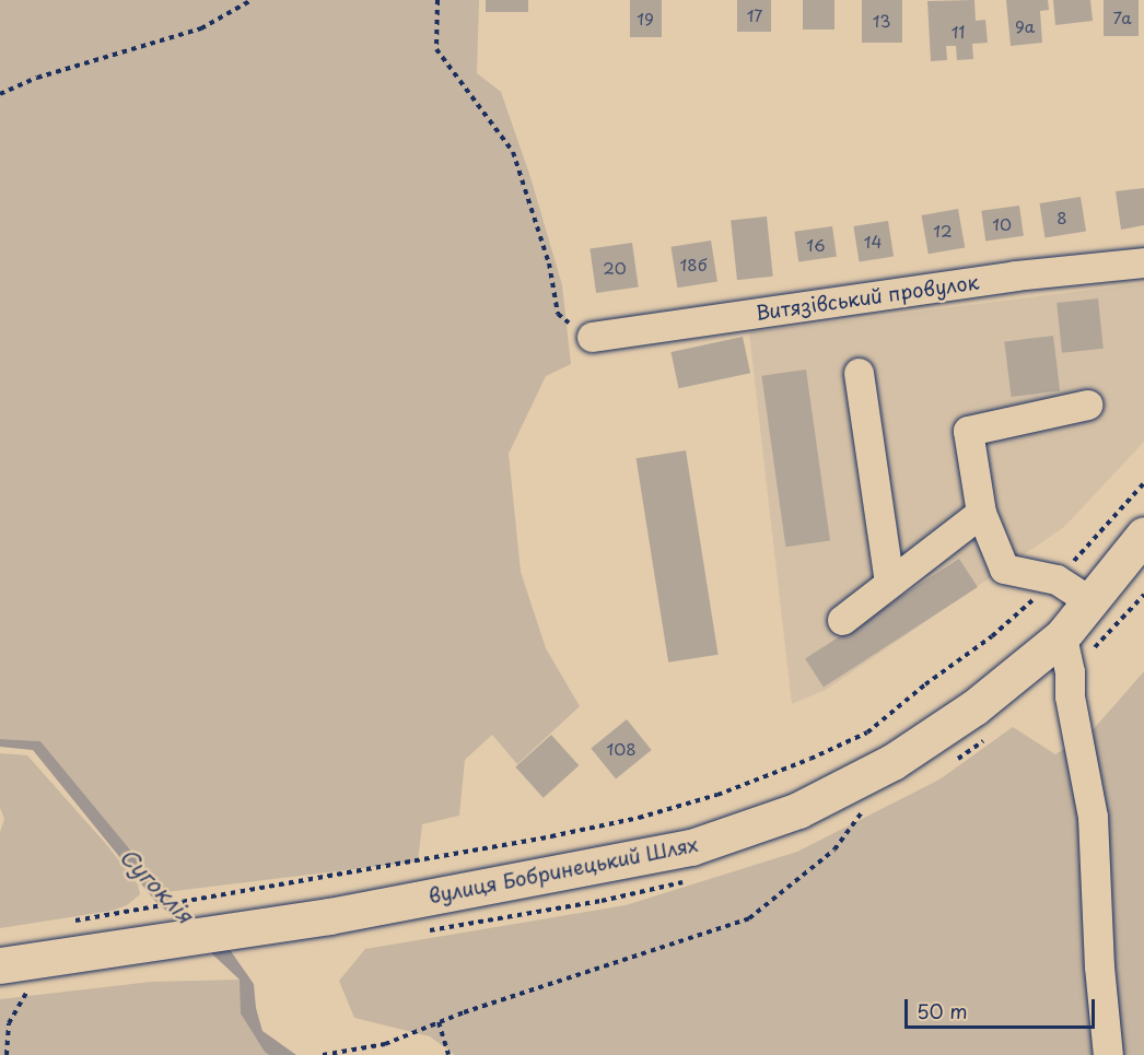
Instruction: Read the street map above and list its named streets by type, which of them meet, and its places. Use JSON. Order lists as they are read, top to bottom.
{
  "streets": {
    "main road": ["вулиця Бобринецький Шлях"],
    "street": ["Витязівський провулок"]
  },
  "water": ["Сугоклія"],
  "house_numbers": [
    "17",
    "7а",
    "19",
    "13",
    "9а",
    "11",
    "8",
    "10",
    "12",
    "14",
    "16",
    "18б",
    "20",
    "108"
  ],
  "scale_bar": "50 m"
}
